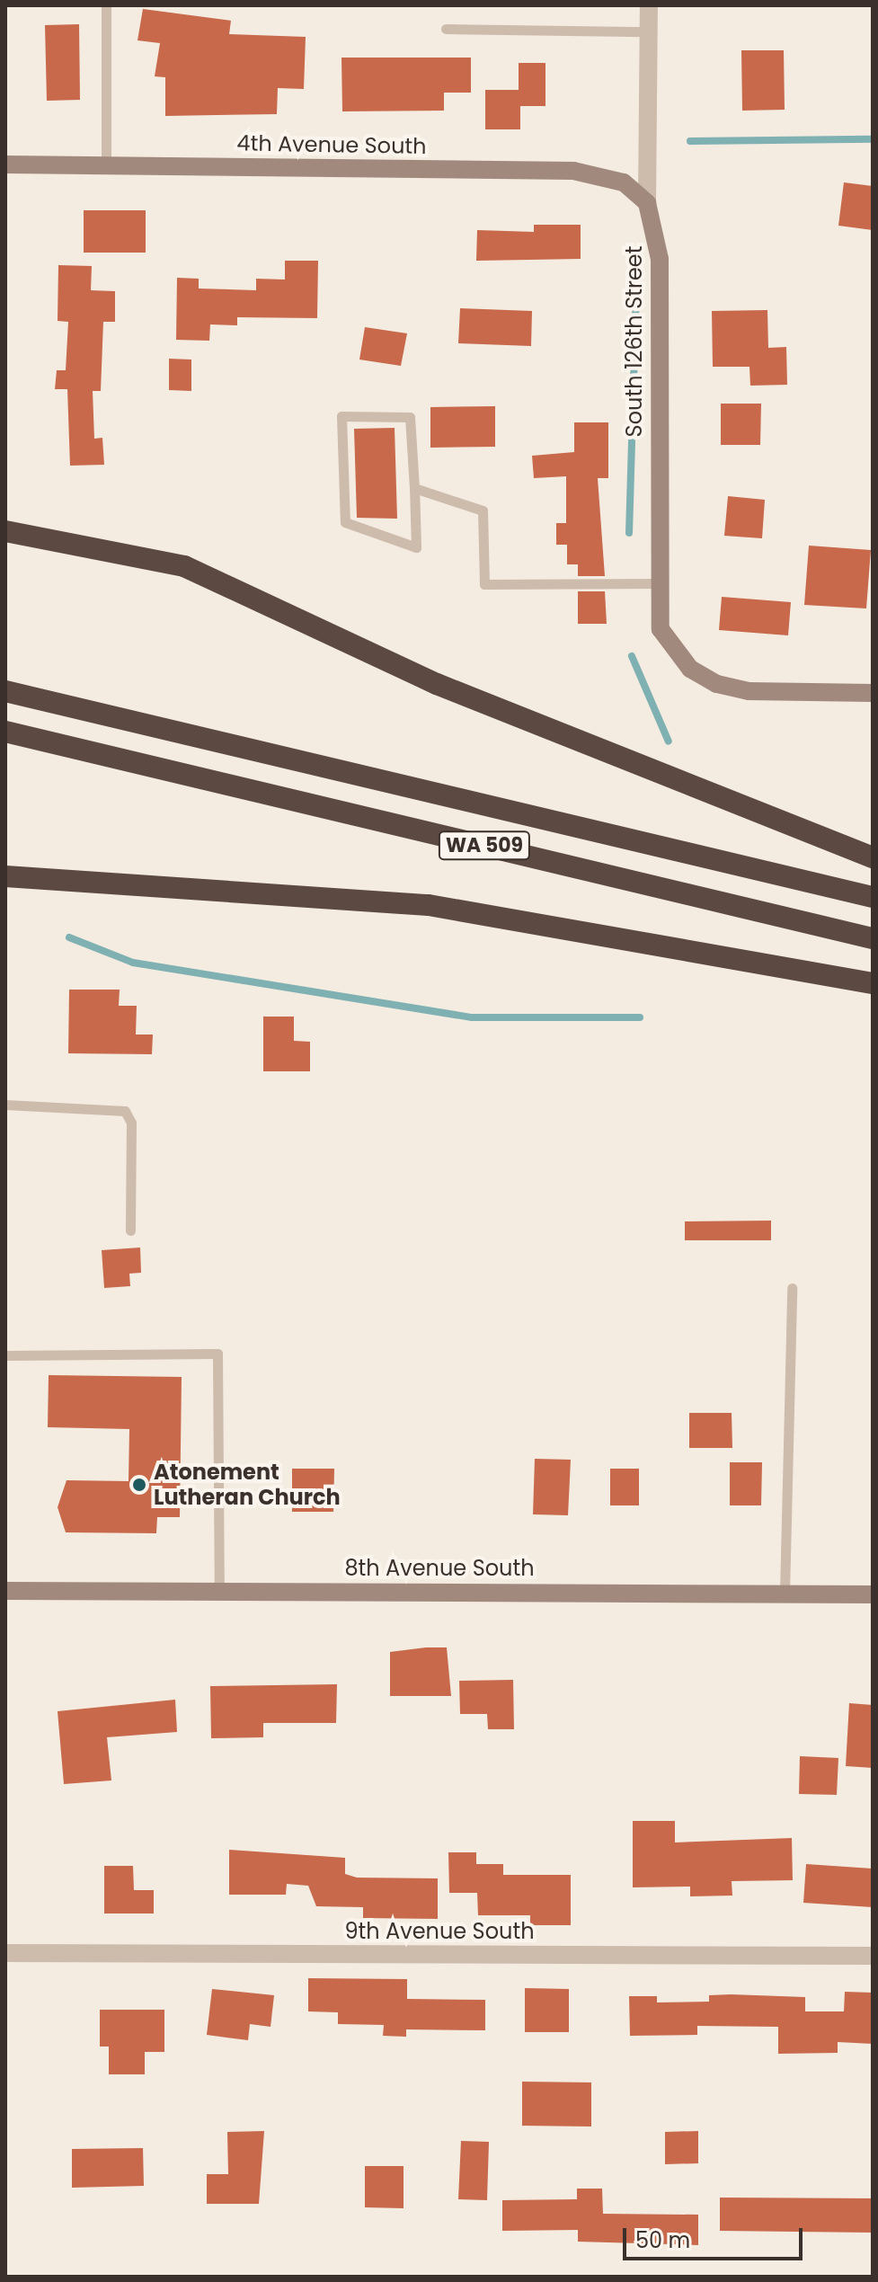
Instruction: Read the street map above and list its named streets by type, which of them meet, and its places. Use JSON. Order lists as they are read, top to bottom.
{
  "streets": {
    "highway": ["WA 509"],
    "street": [
      "4th Avenue South",
      "South 126th Street",
      "8th Avenue South",
      "9th Avenue South"
    ]
  },
  "crossings": [
    ["4th Avenue South", "South 126th Street"]
  ],
  "places": ["Atonement Lutheran Church"],
  "scale_bar": "50 m"
}
